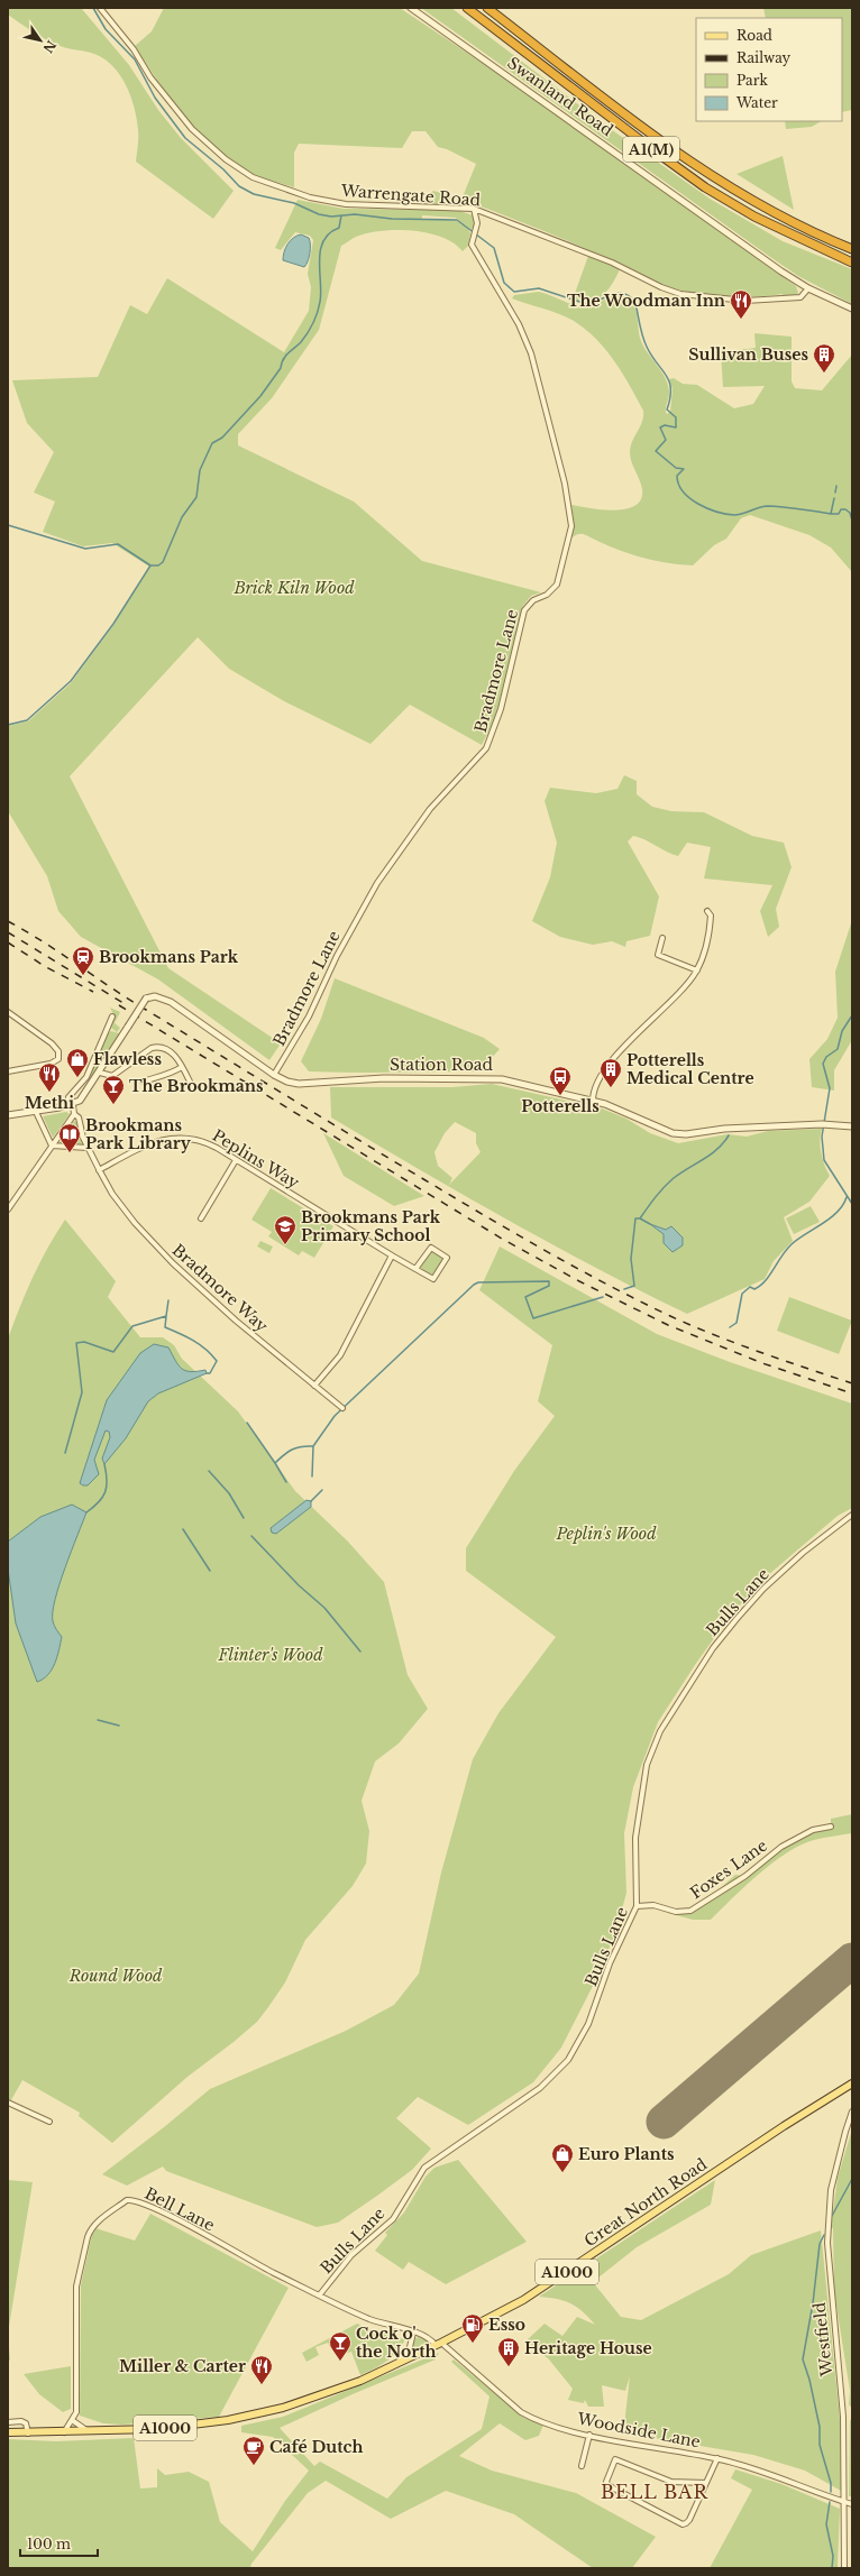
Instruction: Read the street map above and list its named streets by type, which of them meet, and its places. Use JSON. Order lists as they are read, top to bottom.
{
  "streets": {
    "highway": ["A1(M)"],
    "main road": ["Great North Road", "A1000"],
    "street": [
      "Swanland Road",
      "Warrengate Road",
      "Bradmore Lane",
      "Station Road",
      "Peplins Way",
      "Bradmore Way",
      "Bulls Lane",
      "Foxes Lane",
      "Bell Lane",
      "Westfield",
      "Woodside Lane"
    ]
  },
  "crossings": [
    ["Swanland Road", "Warrengate Road"],
    ["Bradmore Lane", "Station Road"],
    ["Station Road", "Bradmore Way"],
    ["Peplins Way", "Bradmore Way"],
    ["Bulls Lane", "Foxes Lane"],
    ["Bulls Lane", "Bell Lane"],
    ["Great North Road", "Bell Lane"],
    ["Great North Road", "Woodside Lane"],
    ["Bell Lane", "Woodside Lane"],
    ["Westfield", "Woodside Lane"]
  ],
  "districts": ["BELL BAR"],
  "parks": [
    "Brick Kiln Wood",
    "Peplin's Wood",
    "Flinter's Wood",
    "Round Wood"
  ],
  "places": {
    "restaurant": ["The Woodman Inn", "Methi", "Miller & Carter"],
    "building": ["Sullivan Buses", "Potterells Medical Centre", "Heritage House"],
    "station": ["Brookmans Park"],
    "shop": ["Flawless", "Euro Plants"],
    "bus stop": ["Potterells"],
    "bar": ["The Brookmans", "Cock o' the North"],
    "library": ["Brookmans Park Library"],
    "school or university": ["Brookmans Park Primary School"],
    "fuel station": ["Esso"],
    "cafe": ["Café Dutch"]
  },
  "legend": [
    "Road",
    "Railway",
    "Park",
    "Water"
  ],
  "scale_bar": "100 m",
  "north": "bottom right"
}
